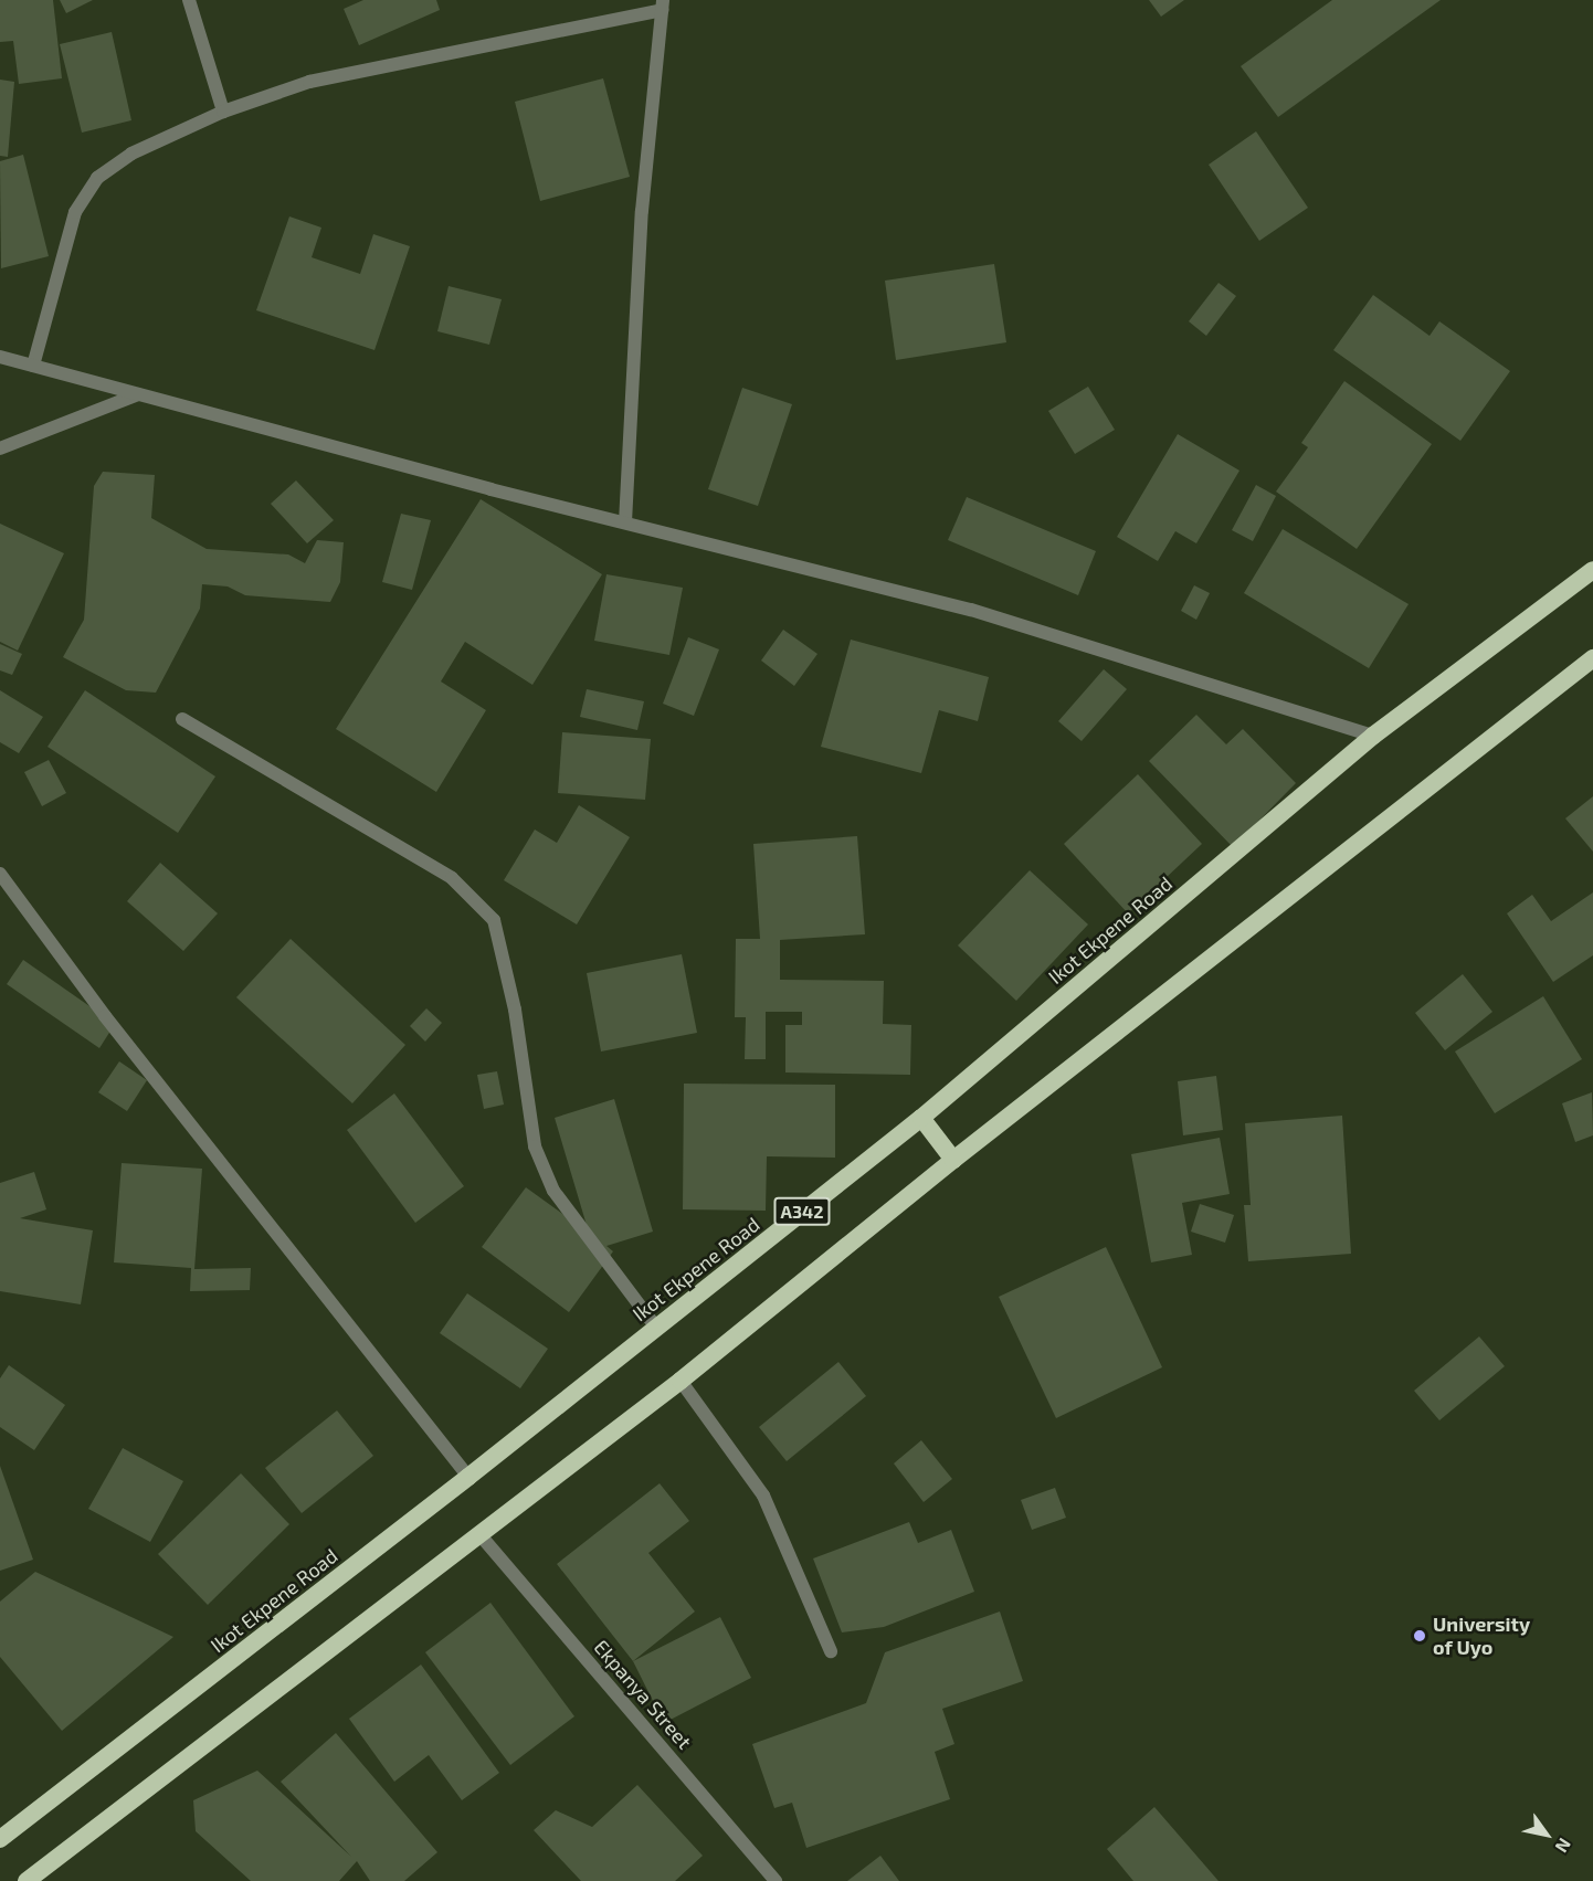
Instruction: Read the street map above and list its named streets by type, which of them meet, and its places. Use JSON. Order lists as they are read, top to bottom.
{
  "streets": {
    "highway": ["Ikot Ekpene Road", "A342"],
    "street": ["Ekpanya Street"]
  },
  "crossings": [
    ["A342", "Ekpanya Street"]
  ],
  "places": ["University of Uyo"],
  "north": "bottom right"
}
